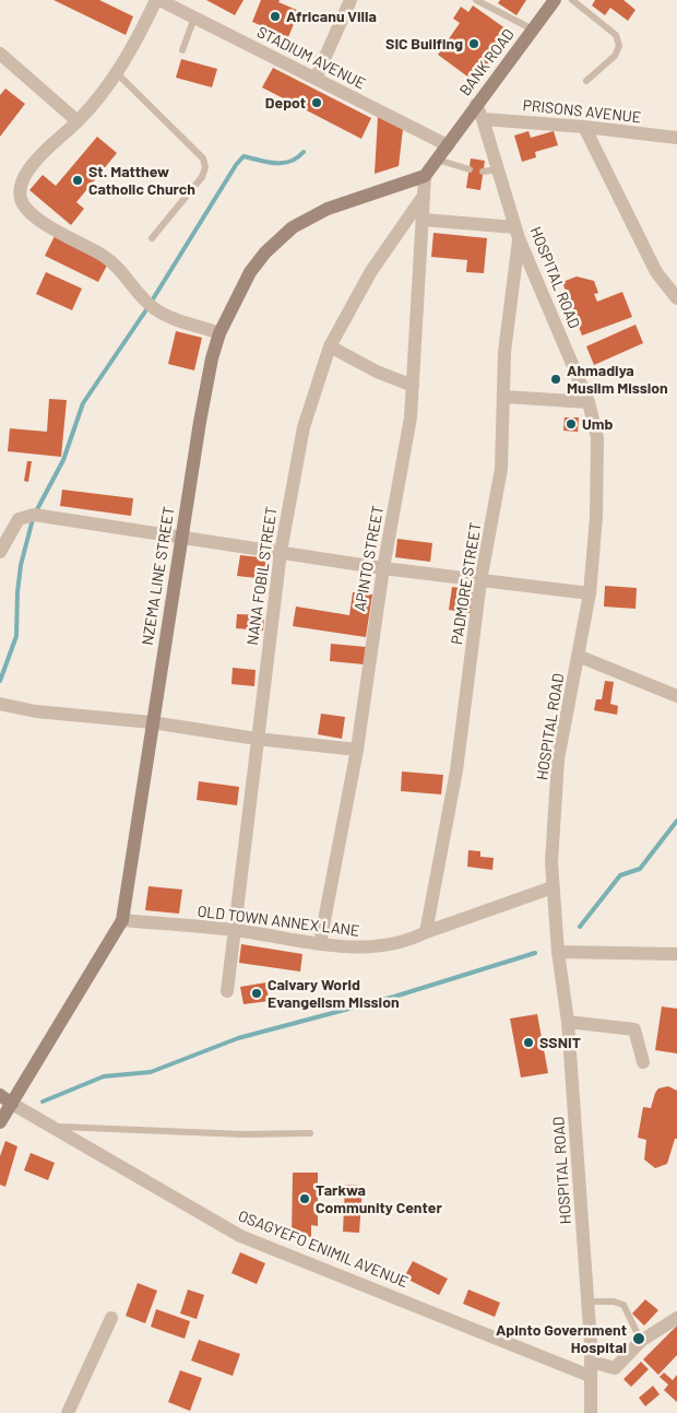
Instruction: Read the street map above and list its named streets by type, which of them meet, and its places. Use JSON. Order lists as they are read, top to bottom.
{
  "streets": {
    "street": [
      "STADIUM AVENUE",
      "BANK ROAD",
      "PRISONS AVENUE",
      "HOSPITAL ROAD",
      "APINTO STREET",
      "NZEMA LINE STREET",
      "NANA FOBIL STREET",
      "PADMORE STREET",
      "OLD TOWN ANNEX LANE",
      "OSAGYEFO ENIMIL AVENUE"
    ]
  },
  "crossings": [
    ["STADIUM AVENUE", "BANK ROAD"],
    ["BANK ROAD", "HOSPITAL ROAD"],
    ["PRISONS AVENUE", "HOSPITAL ROAD"],
    ["HOSPITAL ROAD", "PADMORE STREET"],
    ["HOSPITAL ROAD", "OLD TOWN ANNEX LANE"],
    ["HOSPITAL ROAD", "OSAGYEFO ENIMIL AVENUE"],
    ["APINTO STREET", "NZEMA LINE STREET"],
    ["APINTO STREET", "NANA FOBIL STREET"],
    ["APINTO STREET", "OLD TOWN ANNEX LANE"],
    ["NZEMA LINE STREET", "OLD TOWN ANNEX LANE"],
    ["NZEMA LINE STREET", "OSAGYEFO ENIMIL AVENUE"],
    ["NANA FOBIL STREET", "OLD TOWN ANNEX LANE"],
    ["PADMORE STREET", "OLD TOWN ANNEX LANE"]
  ],
  "places": [
    "Africanu Villa",
    "SIC Builfing",
    "Depot",
    "St. Matthew Catholic Church",
    "Ahmadiya Muslim Mission",
    "Umb",
    "Calvary World Evangelism Mission",
    "SSNIT",
    "Tarkwa Community Center",
    "Apinto Government Hospital"
  ]
}
